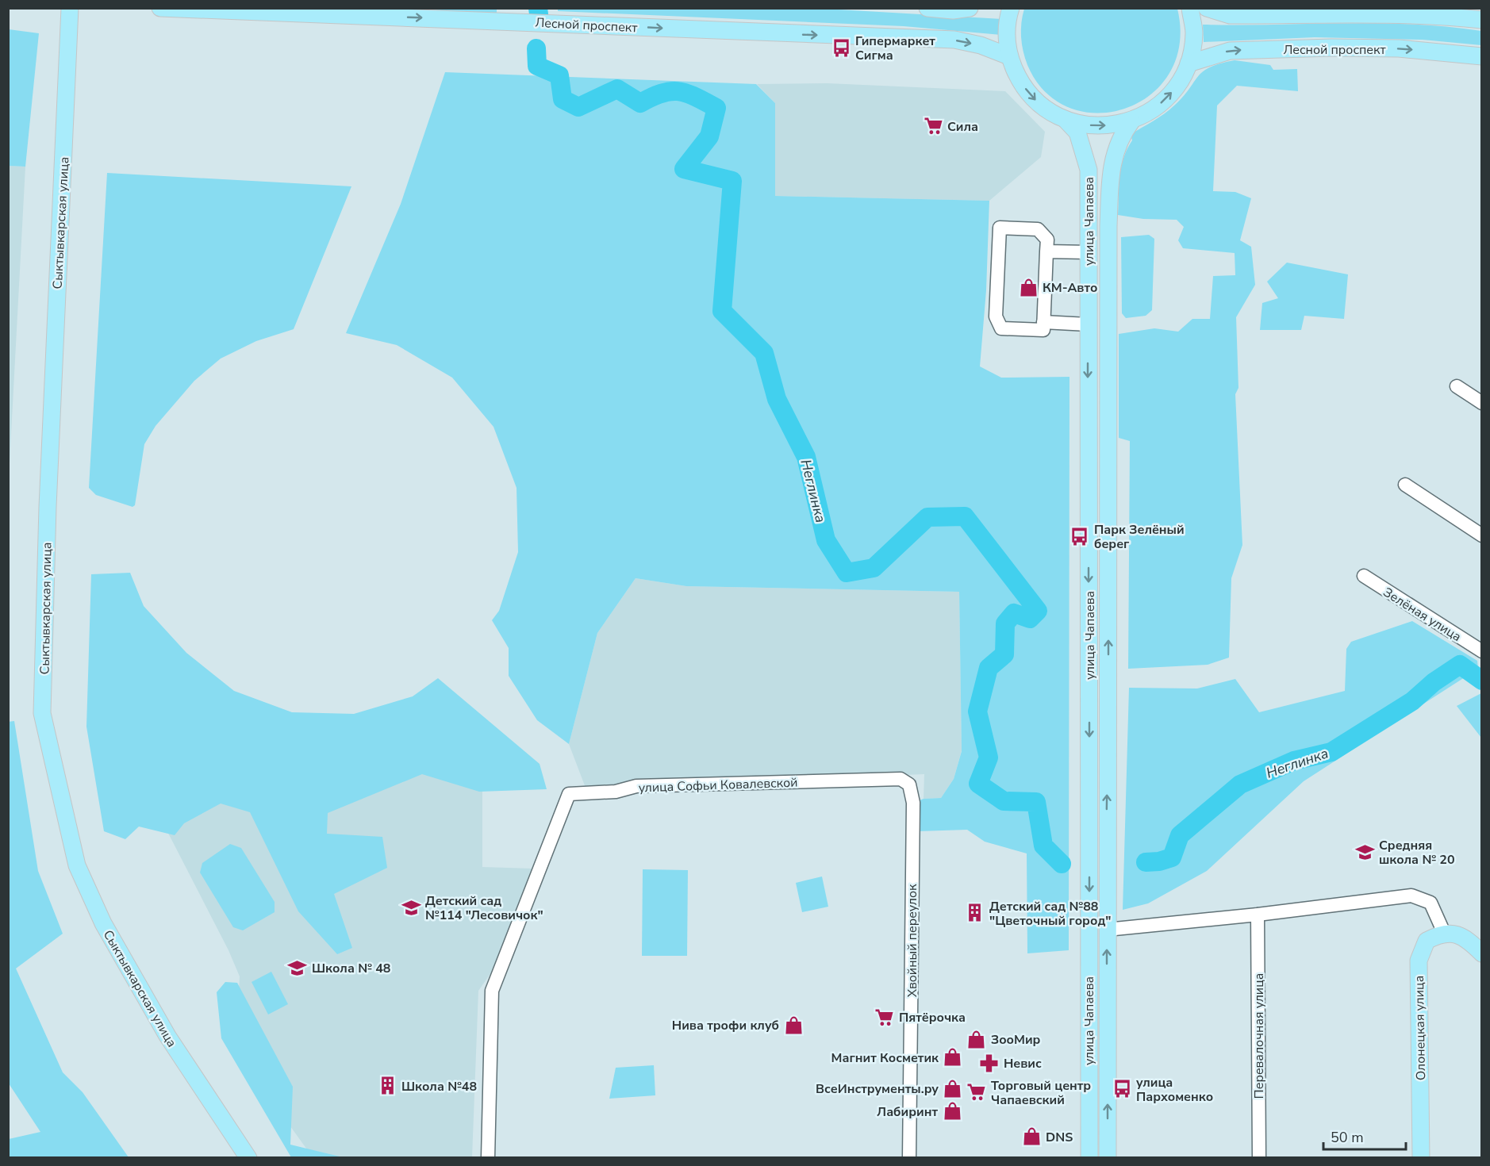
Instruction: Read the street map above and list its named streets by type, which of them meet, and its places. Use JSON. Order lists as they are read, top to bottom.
{
  "streets": {
    "main road": [
      "Лесной проспект",
      "улица Чапаева",
      "Сыктывкарская улица",
      "Олонецкая улица"
    ],
    "street": [
      "Зелёная улица",
      "улица Софьи Ковалевской",
      "Хвойный переулок",
      "Перевалочная улица"
    ]
  },
  "crossings": [
    ["улица Софьи Ковалевской", "Хвойный переулок"]
  ],
  "one_way": ["Лесной проспект"],
  "water": ["Неглинка"],
  "places": {
    "bus stop": ["Гипермаркет Сигма", "Парк Зелёный берег", "улица Пархоменко"],
    "supermarket": ["Сила", "Пятёрочка", "Торговый центр Чапаевский"],
    "shop": [
      "КМ-Авто",
      "Нива трофи клуб",
      "ЗооМир",
      "Магнит Косметик",
      "ВсеИнструменты.ру",
      "Лабиринт",
      "DNS"
    ],
    "school or university": ["Средняя школа № 20", "Детский сад №114 \"Лесовичок\"", "Школа № 48"],
    "building": ["Детский сад №88 \"Цветочный город\"", "Школа №48"],
    "pharmacy": ["Невис"]
  },
  "scale_bar": "50 m"
}
